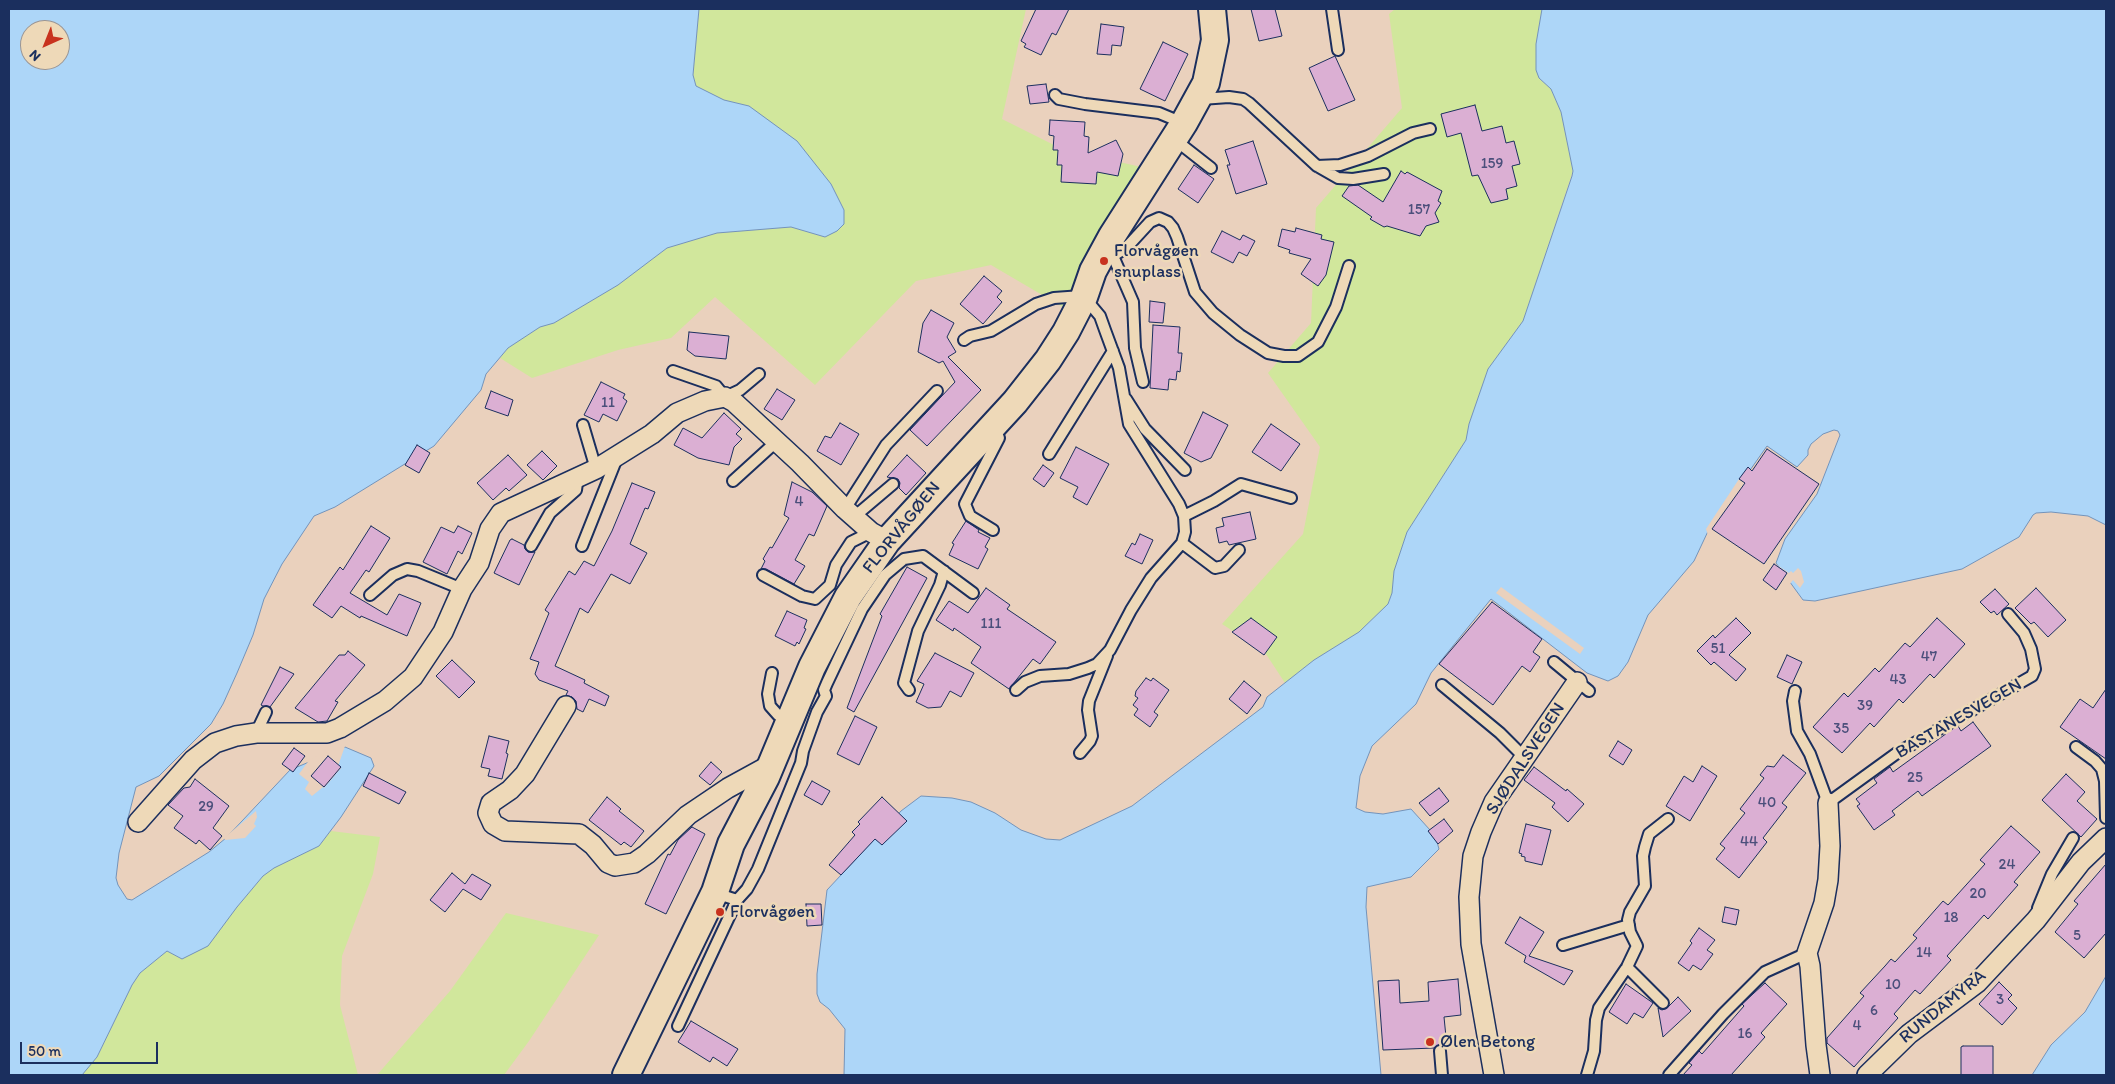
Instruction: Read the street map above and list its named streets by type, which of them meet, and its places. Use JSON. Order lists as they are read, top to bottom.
{
  "streets": {
    "main road": ["FLORVÅGØEN"],
    "street": ["SJØDALSVEGEN", "RUNDAMYRA"],
    "lane": ["BASTANESVEGEN"]
  },
  "places": ["Florvågøen snuplass", "Florvågøen", "Ølen Betong"],
  "house_numbers": [
    "159",
    "157",
    "11",
    "4",
    "111",
    "51",
    "47",
    "43",
    "39",
    "35",
    "25",
    "40",
    "29",
    "44",
    "24",
    "20",
    "18",
    "5",
    "14",
    "10",
    "3",
    "6",
    "4",
    "16"
  ],
  "scale_bar": "50 m",
  "north": "bottom left"
}
